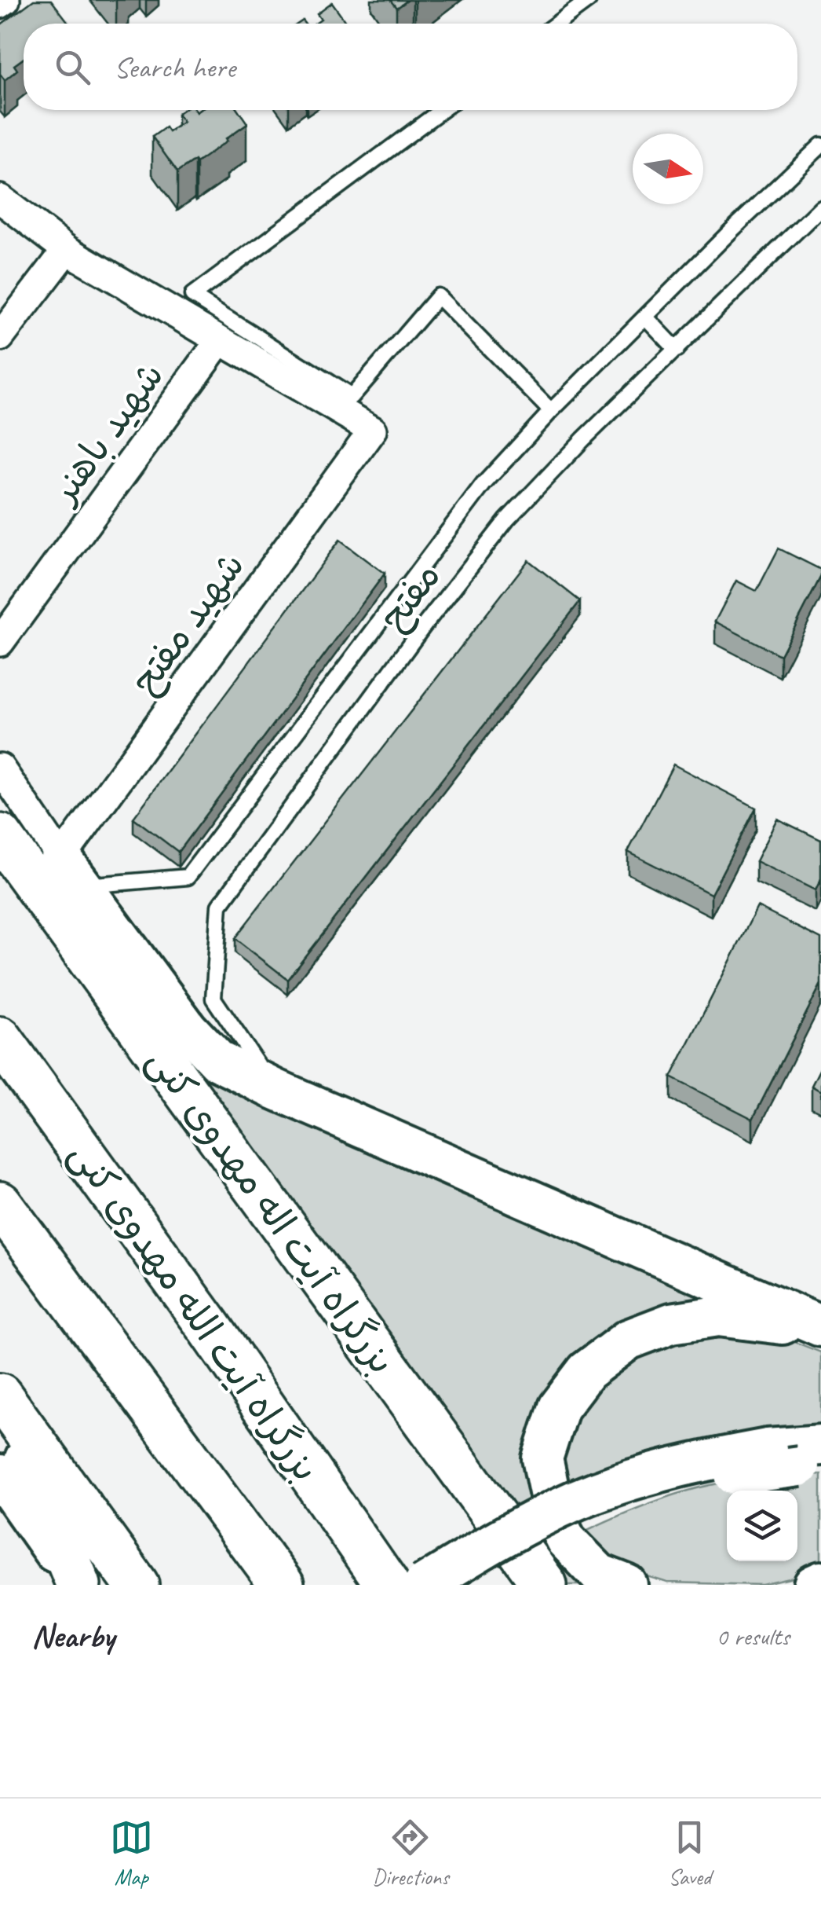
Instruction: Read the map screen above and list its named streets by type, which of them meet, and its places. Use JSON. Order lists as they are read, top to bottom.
{
  "streets": {
    "main road": ["بزرگراه آیت اله مهدوی کنی", "بزرگراه آیت الله مهدوی کنی"],
    "street": ["شهید باهنر", "شهید مفتح"],
    "lane": ["مفتح"]
  },
  "crossings": [
    ["شهید باهنر", "شهید مفتح"],
    ["مفتح", "شهید مفتح"],
    ["مفتح", "بزرگراه آیت اله مهدوی کنی"],
    ["شهید مفتح", "بزرگراه آیت اله مهدوی کنی"]
  ],
  "north": "right",
  "page": {
    "search": "Search here",
    "heading": ["Nearby", "0 results"],
    "nav": ["Map", "Directions", "Saved"]
  }
}
